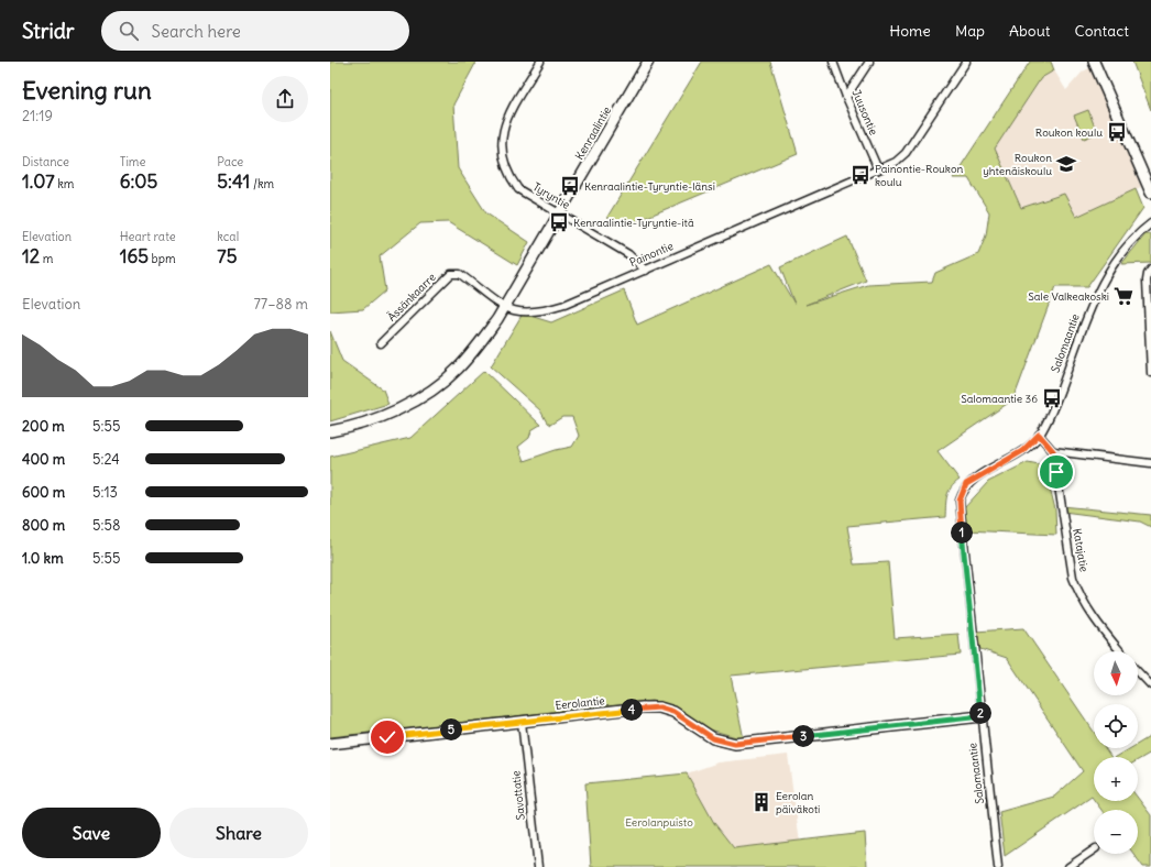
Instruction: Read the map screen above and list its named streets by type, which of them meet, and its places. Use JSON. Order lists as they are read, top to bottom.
{
  "streets": {
    "street": [
      "Juusontie",
      "Kenraalintie",
      "Tyryntie",
      "Painontie",
      "Ässänkaarre",
      "Salomaantie",
      "Katajatie",
      "Eerolantie",
      "Savottatie"
    ]
  },
  "crossings": [
    ["Juusontie", "Painontie"],
    ["Kenraalintie", "Tyryntie"],
    ["Kenraalintie", "Painontie"],
    ["Kenraalintie", "Ässänkaarre"],
    ["Tyryntie", "Painontie"],
    ["Painontie", "Ässänkaarre"],
    ["Salomaantie", "Eerolantie"],
    ["Eerolantie", "Savottatie"]
  ],
  "parks": ["Eerolanpuisto"],
  "places": {
    "bus stop": [
      "Roukon koulu",
      "Painontie-Roukon koulu",
      "Kenraalintie-Tyryntie-länsi",
      "Kenraalintie-Tyryntie-itä",
      "Salomaantie 36"
    ],
    "school or university": ["Roukon yhtenäiskoulu"],
    "supermarket": ["Sale Valkeakoski"],
    "building": ["Eerolan päiväkoti"]
  },
  "north": "bottom",
  "page": {
    "header": "Stridr",
    "search": "Search here",
    "nav": [
      "Home",
      "Map",
      "About",
      "Contact"
    ],
    "heading": ["Evening run", "21:19"],
    "stats": [
      ["Distance", "1.07 km"],
      ["Time", "6:05"],
      ["Pace", "5:41 /km"],
      ["Elevation", "12 m"],
      ["Heart rate", "165 bpm"],
      ["kcal", "75"]
    ],
    "chart": ["Elevation", "77–88 m"],
    "list": [
      {
        "name": "200 m",
        "note": "5:55"
      },
      {
        "name": "400 m",
        "note": "5:24"
      },
      {
        "name": "600 m",
        "note": "5:13"
      },
      {
        "name": "800 m",
        "note": "5:58"
      },
      {
        "name": "1.0 km",
        "note": "5:55"
      }
    ],
    "pins": [
      "1",
      "4",
      "2",
      "5",
      "3"
    ],
    "map_buttons": ["+", "−"],
    "buttons": ["Save", "Share"]
  }
}
